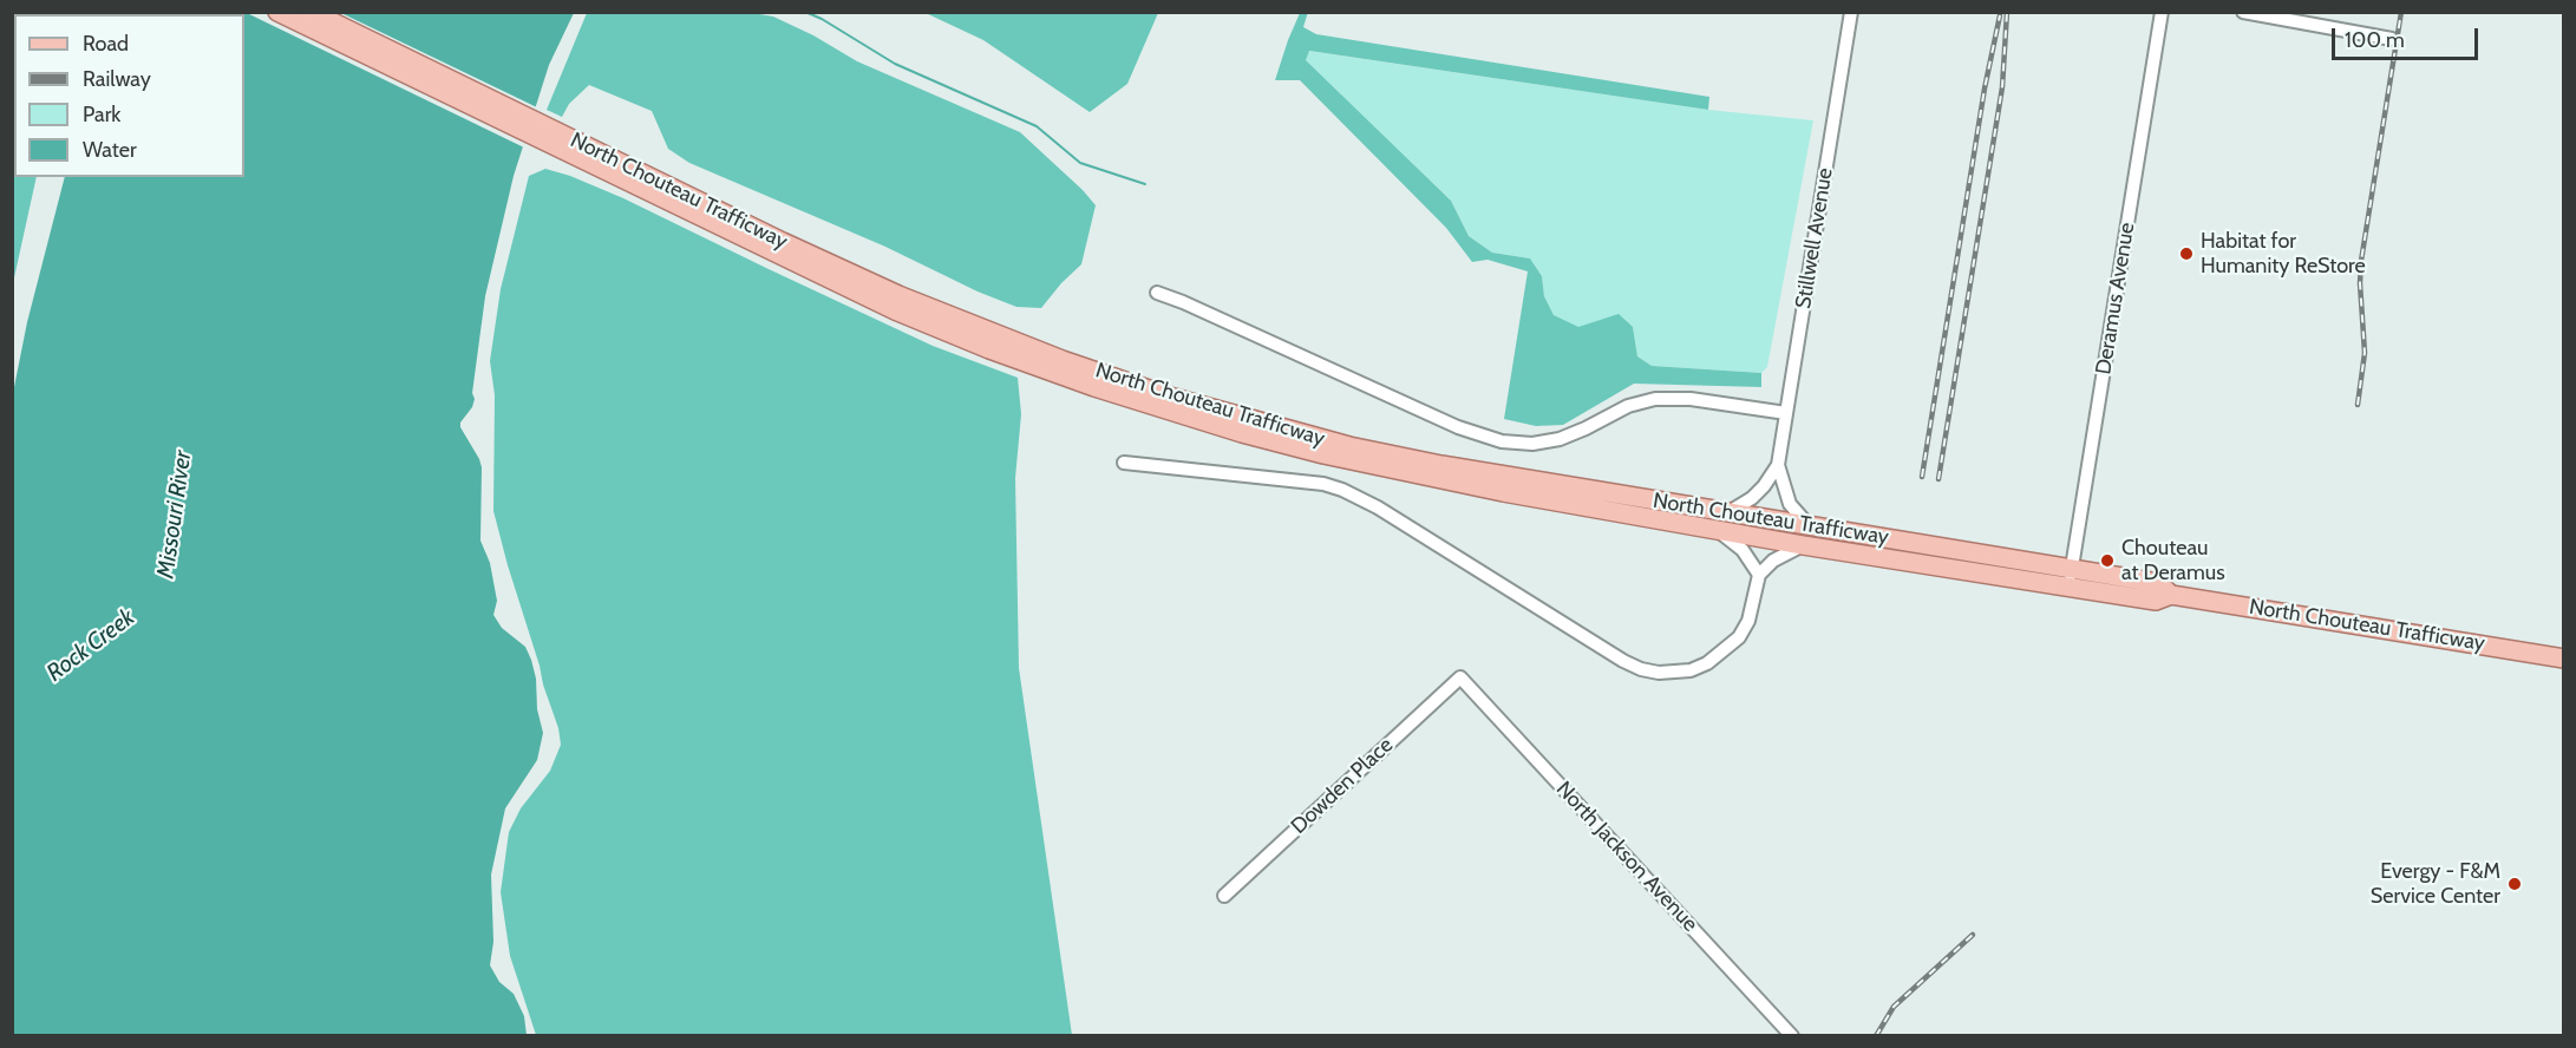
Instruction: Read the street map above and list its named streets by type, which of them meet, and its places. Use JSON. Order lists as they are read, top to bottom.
{
  "streets": {
    "main road": ["North Chouteau Trafficway"],
    "street": [
      "Stillwell Avenue",
      "Deramus Avenue",
      "Dowden Place",
      "North Jackson Avenue"
    ]
  },
  "crossings": [
    ["North Chouteau Trafficway", "Stillwell Avenue"],
    ["North Chouteau Trafficway", "Deramus Avenue"],
    ["Dowden Place", "North Jackson Avenue"]
  ],
  "water": ["Missouri River", "Rock Creek"],
  "places": ["Habitat for Humanity ReStore", "Chouteau at Deramus", "Evergy - F&M Service Center"],
  "legend": [
    "Road",
    "Railway",
    "Park",
    "Water"
  ],
  "scale_bar": "100 m"
}
